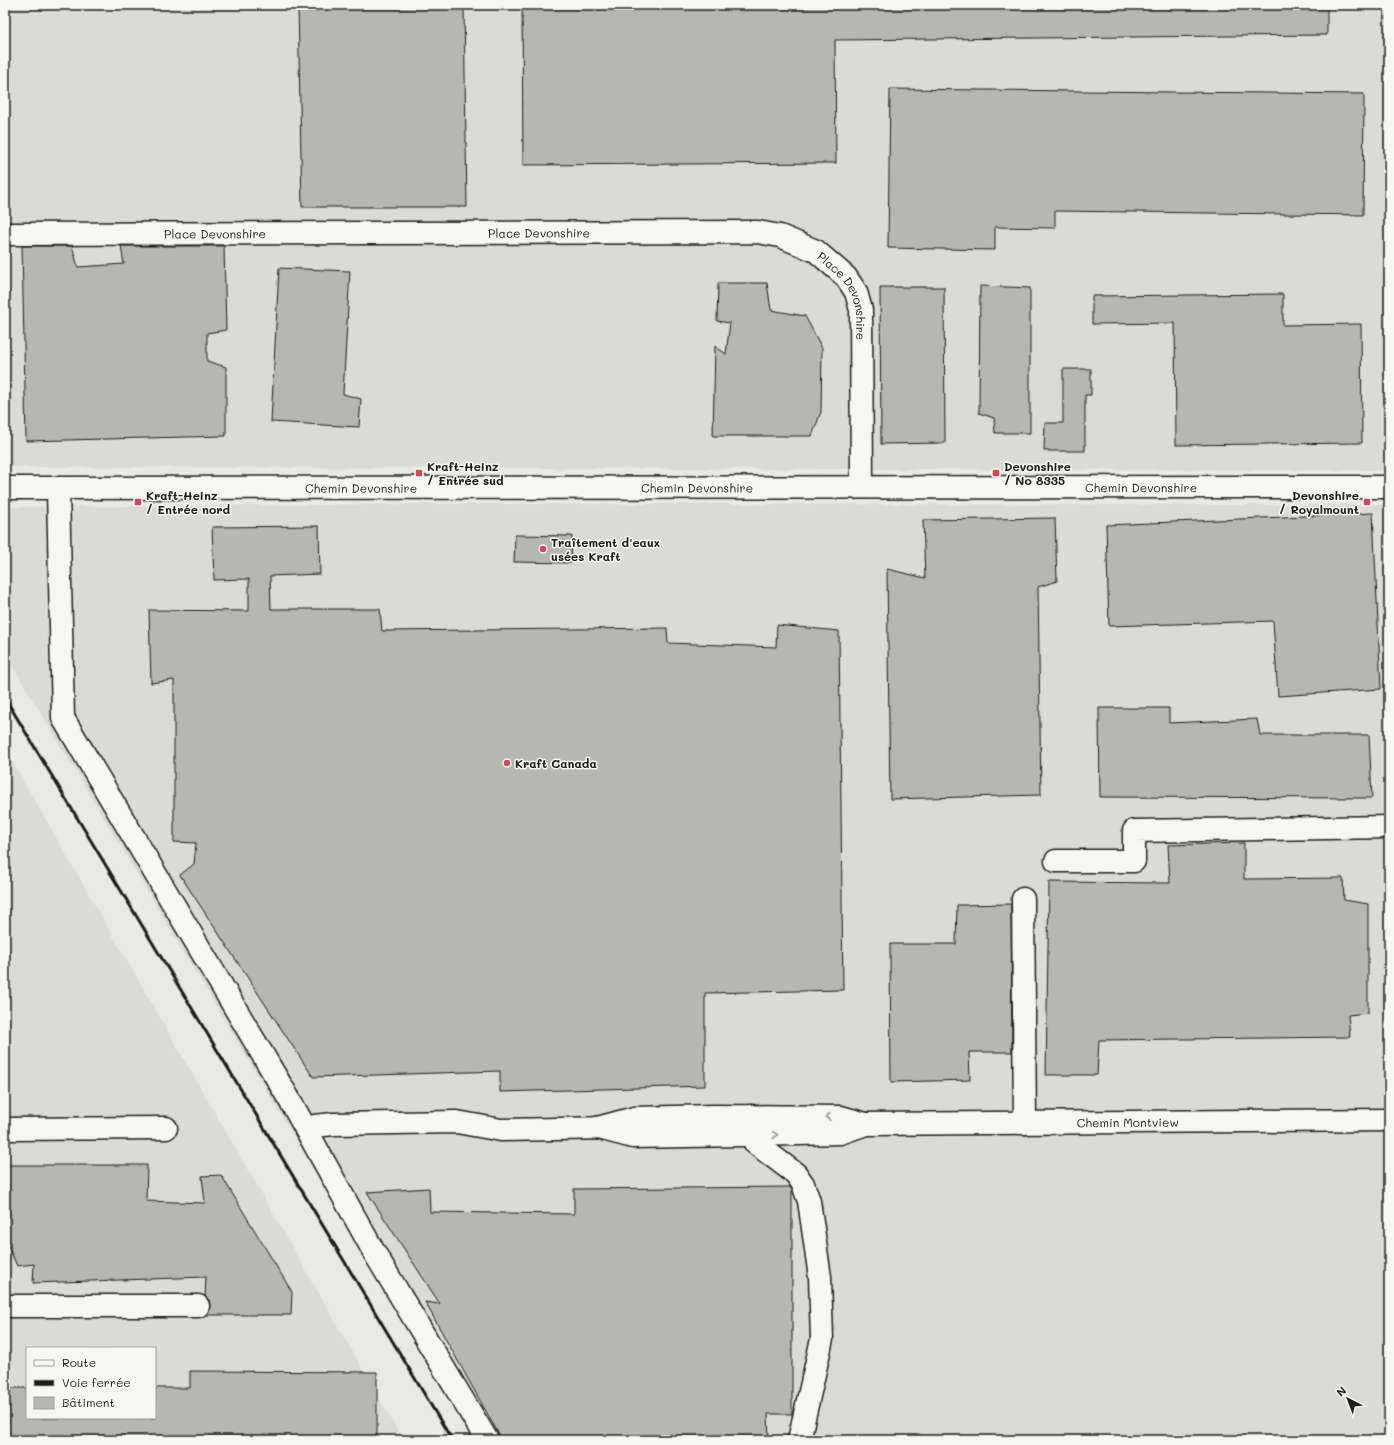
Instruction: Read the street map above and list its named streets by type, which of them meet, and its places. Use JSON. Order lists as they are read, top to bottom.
{
  "streets": {
    "street": ["Place Devonshire", "Chemin Devonshire", "Chemin Montview"]
  },
  "crossings": [
    ["Place Devonshire", "Chemin Devonshire"]
  ],
  "places": {
    "transit": [
      "Kraft-Heinz / Entrée sud",
      "Devonshire / No 8335",
      "Kraft-Heinz / Entrée nord",
      "Devonshire / Royalmount"
    ],
    "other": ["Traîtement d'eaux usées Kraft", "Kraft Canada"]
  },
  "legend": ["Route", "Voie ferrée", "Bâtiment"],
  "north": "top left"
}
